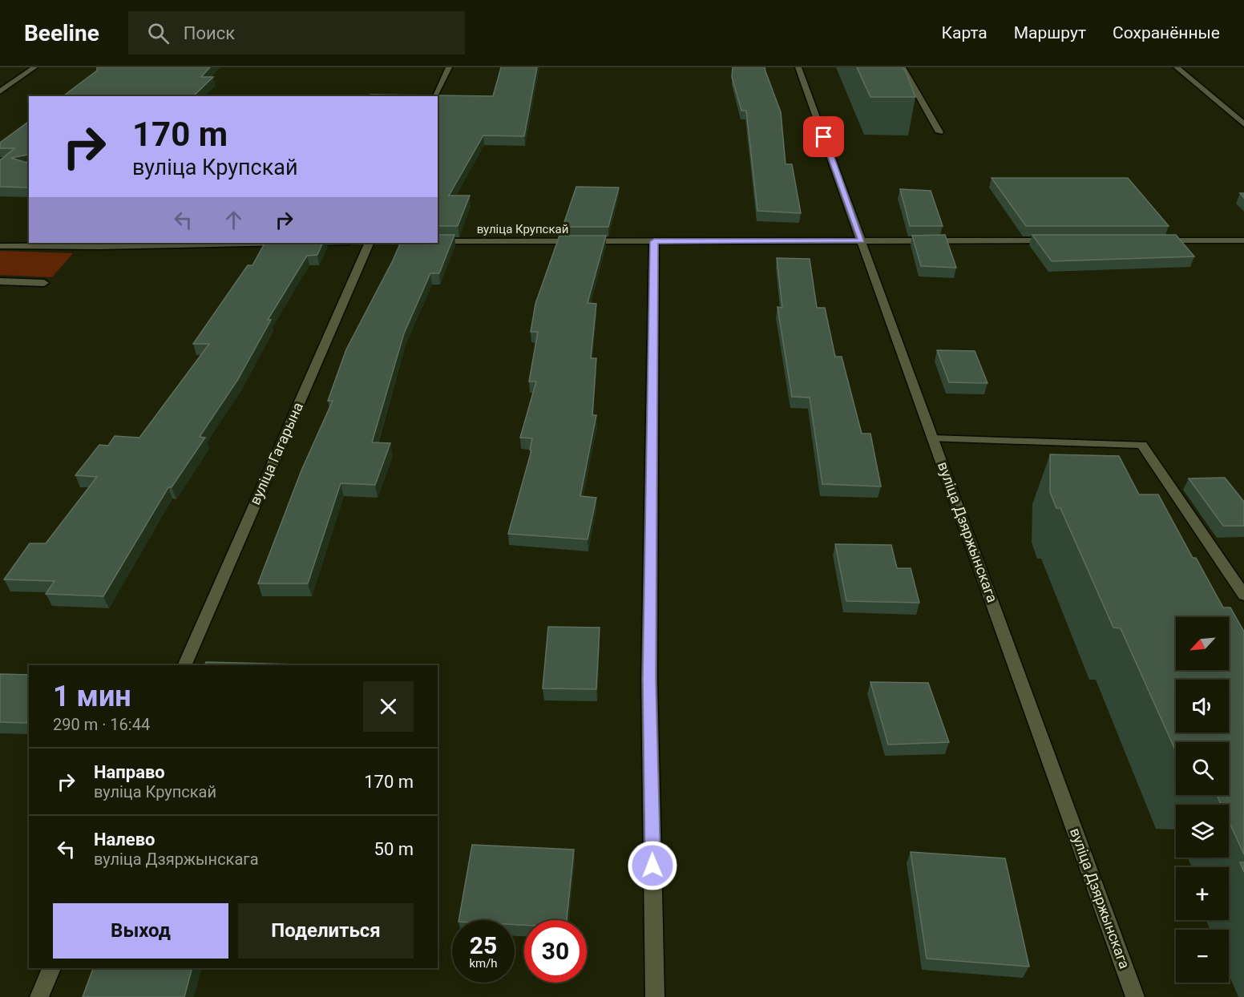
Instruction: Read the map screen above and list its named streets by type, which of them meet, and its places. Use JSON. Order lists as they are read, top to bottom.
{
  "streets": {
    "street": ["вуліца Крупскай", "вуліца Гагарына", "вуліца Дзяржынскага"]
  },
  "crossings": [
    ["вуліца Крупскай", "вуліца Дзяржынскага"]
  ],
  "north": "bottom left",
  "page": {
    "header": "Beeline",
    "search": "Поиск",
    "nav": ["Карта", "Маршрут", "Сохранённые"],
    "turn": ["170 m", "вуліца Крупскай"],
    "map_buttons": ["+", "−"],
    "heading": ["1 мин", "290 m · 16:44"],
    "list": [
      {
        "name": "Направо",
        "note": "вуліца Крупскай",
        "value": "170 m"
      },
      {
        "name": "Налево",
        "note": "вуліца Дзяржынскага",
        "value": "50 m"
      }
    ],
    "buttons": ["Выход", "Поделиться"],
    "speed": "25 km/h",
    "limit": "30"
  }
}
